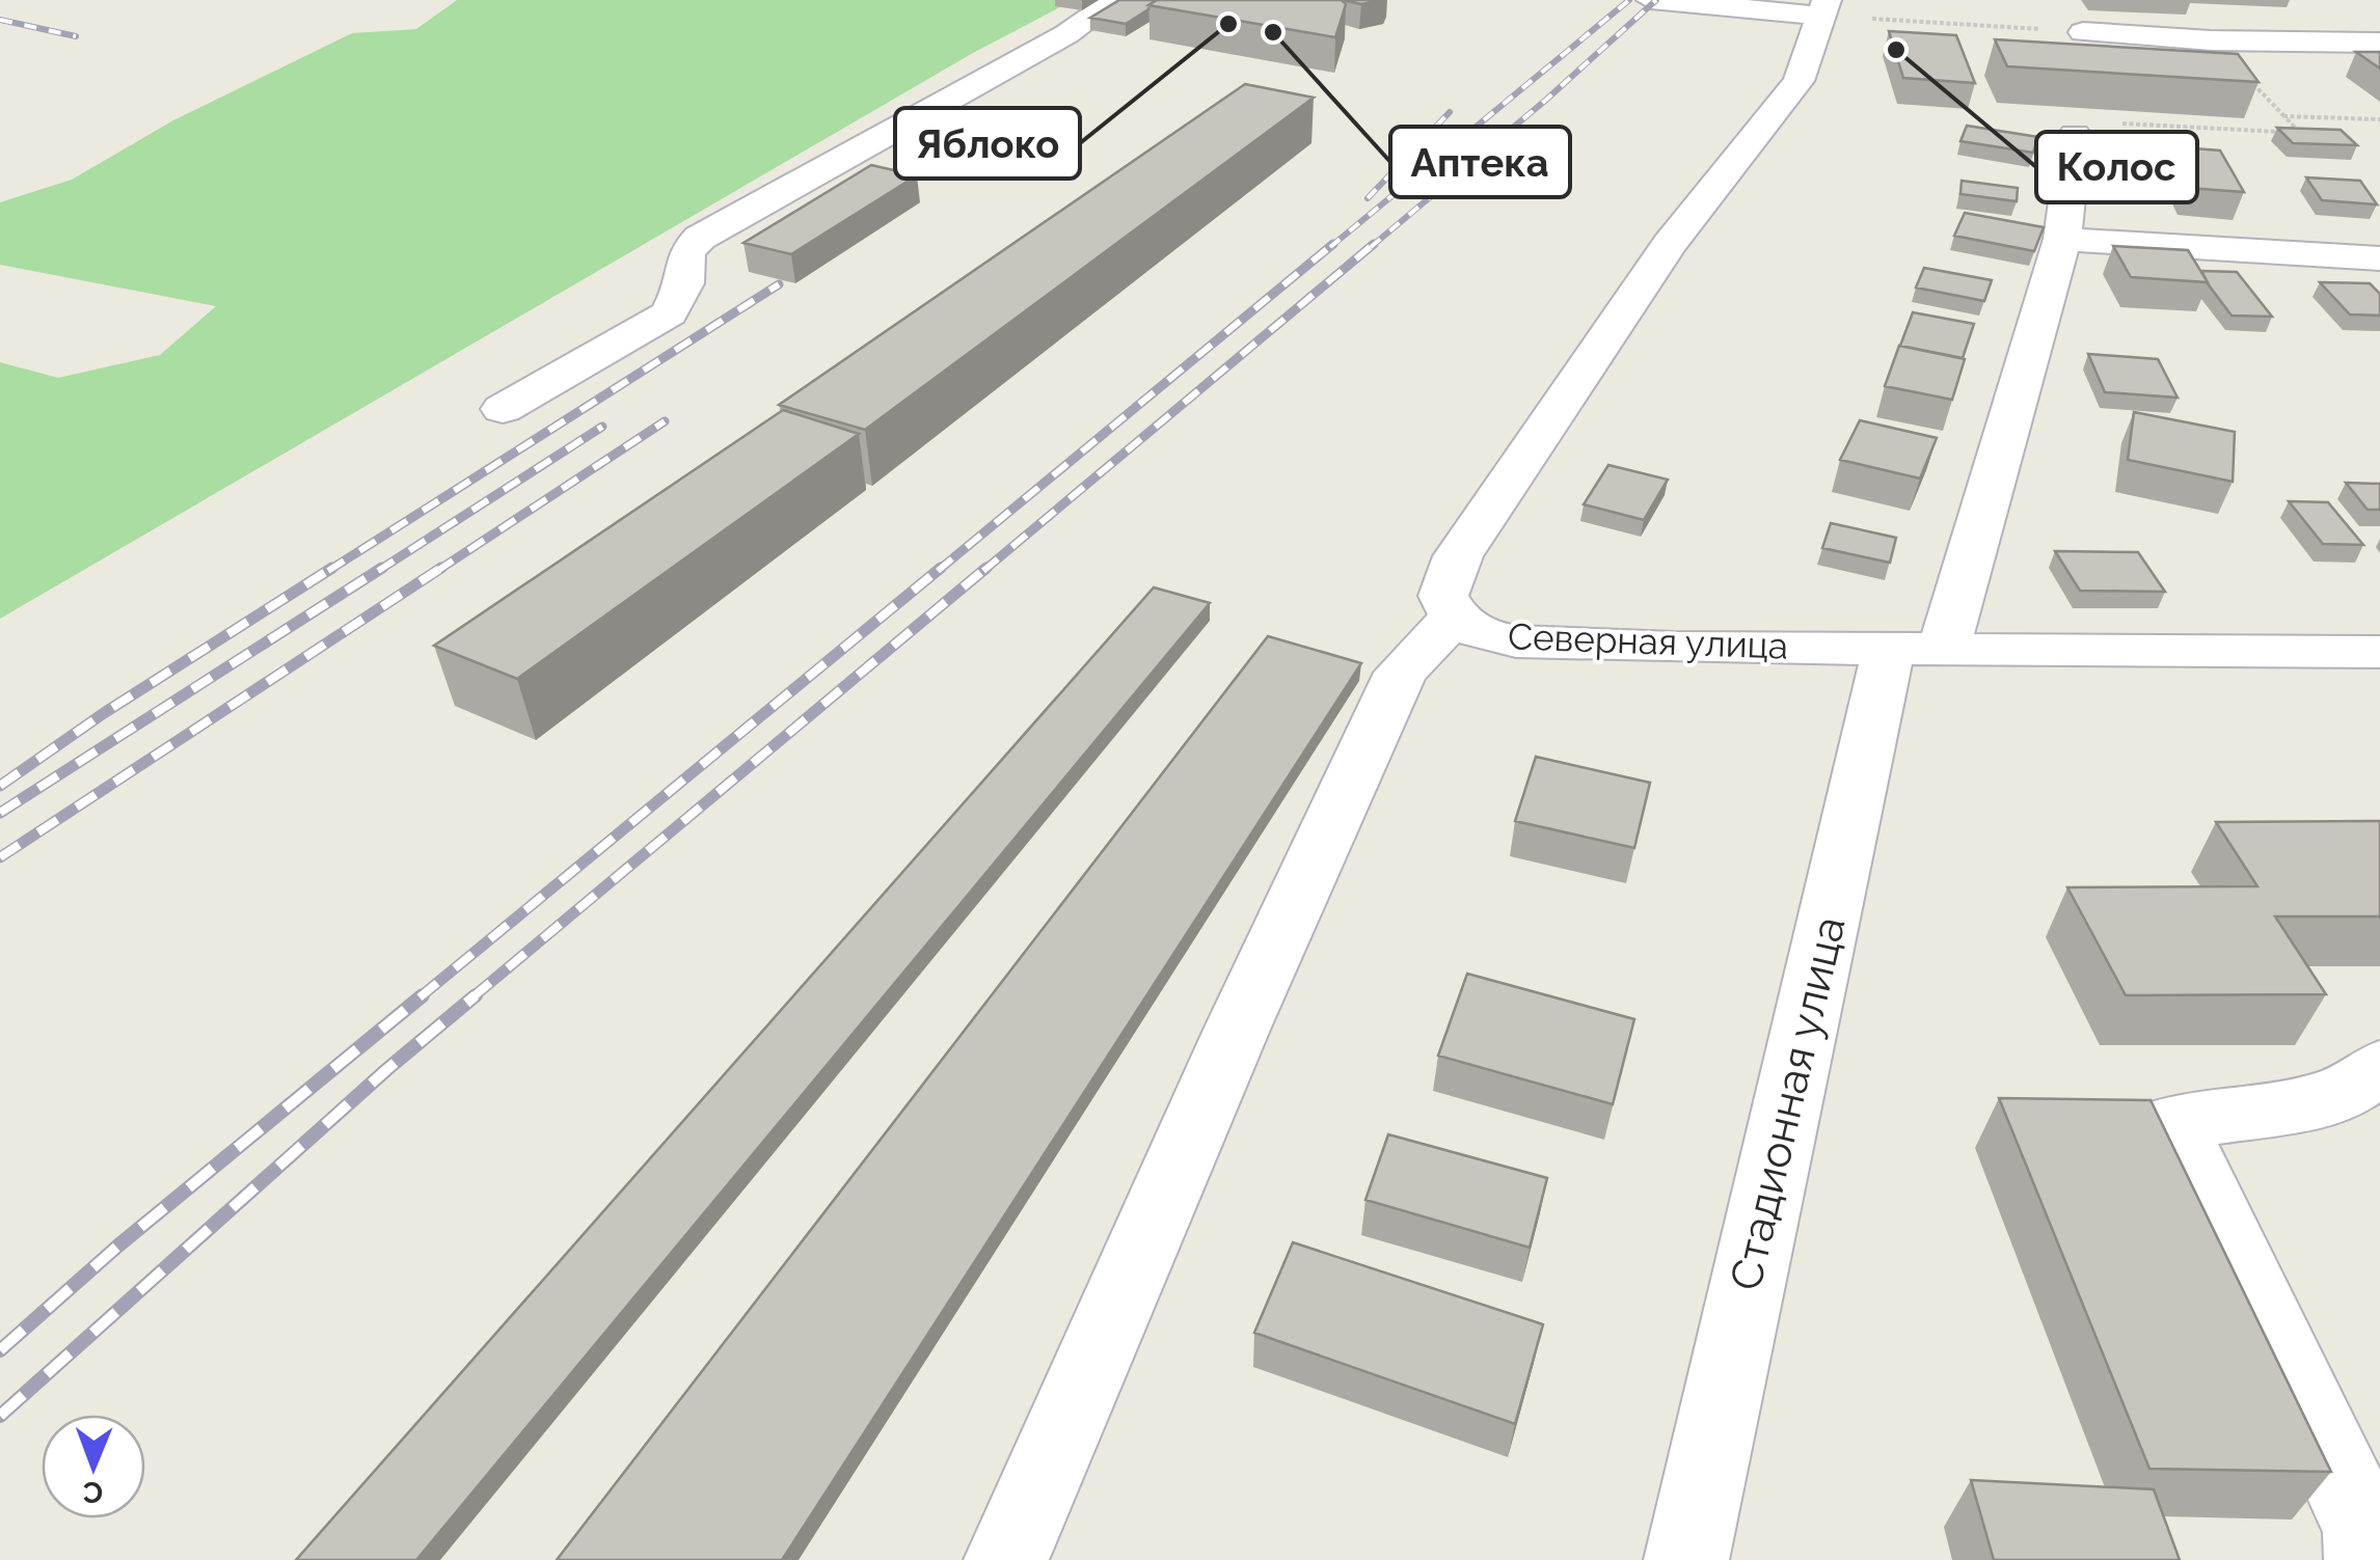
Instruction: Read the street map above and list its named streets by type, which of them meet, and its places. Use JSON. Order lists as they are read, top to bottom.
{
  "streets": {
    "street": ["Северная улица", "Стадионная улица"]
  },
  "crossings": [
    ["Северная улица", "Стадионная улица"]
  ],
  "places": ["Яблоко", "Аптека", "Колос"],
  "north": "bottom"
}
